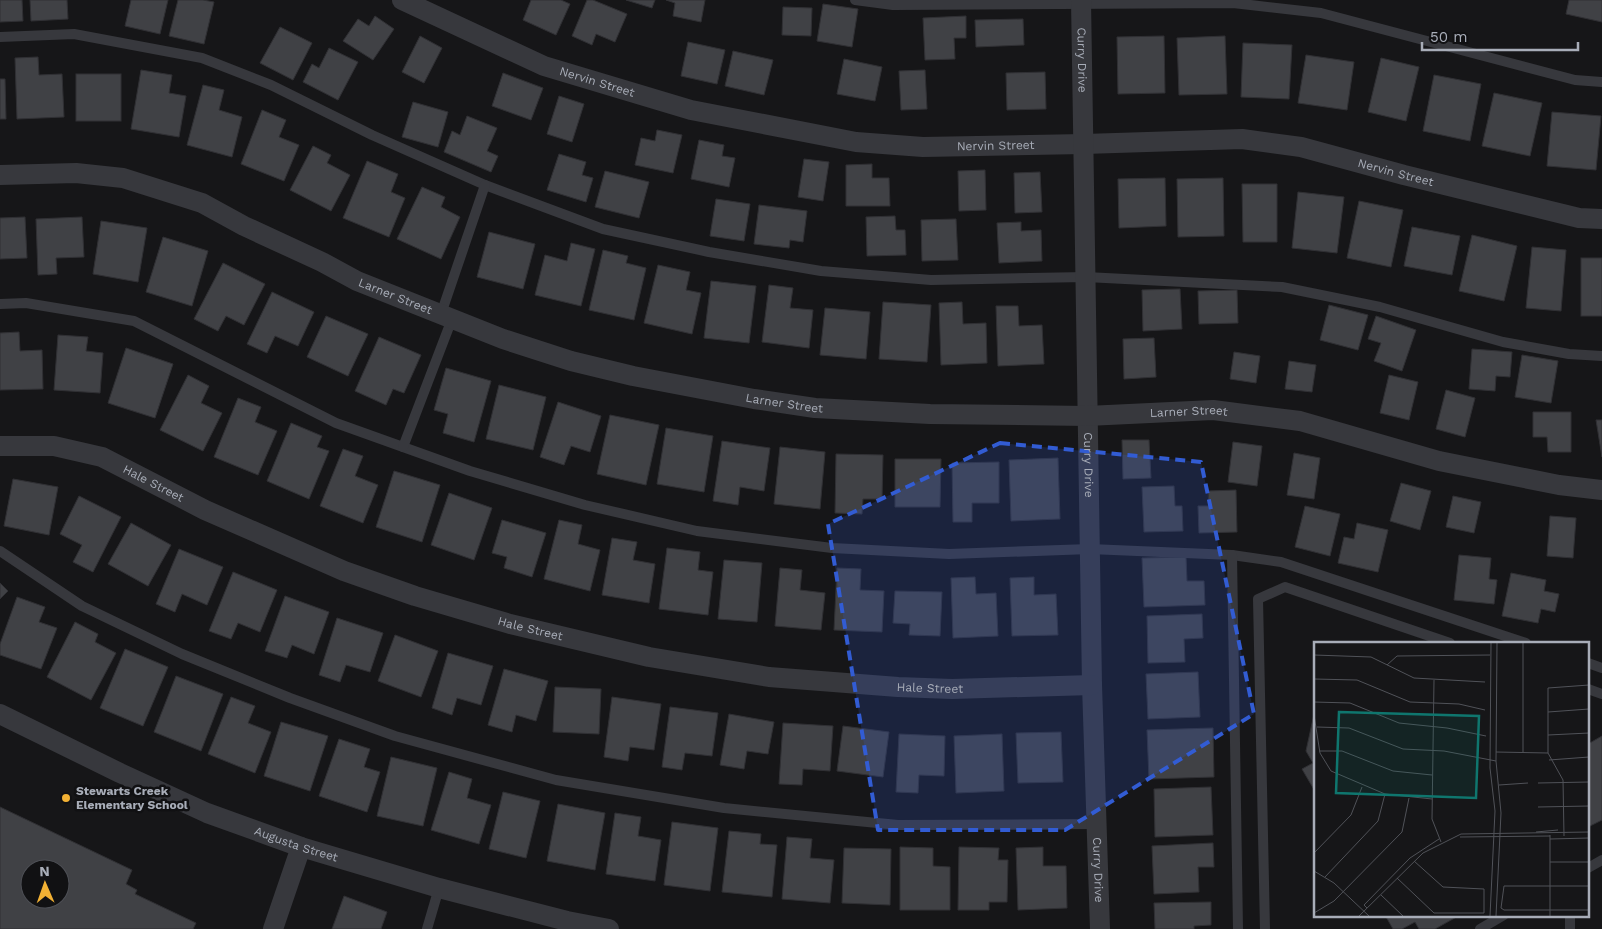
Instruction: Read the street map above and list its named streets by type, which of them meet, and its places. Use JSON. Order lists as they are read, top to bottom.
{
  "streets": {
    "street": [
      "Curry Drive",
      "Nervin Street",
      "Larner Street",
      "Hale Street",
      "Augusta Street"
    ]
  },
  "crossings": [
    ["Curry Drive", "Nervin Street"],
    ["Curry Drive", "Larner Street"],
    ["Curry Drive", "Hale Street"]
  ],
  "places": ["Stewarts Creek Elementary School"],
  "scale_bar": "50 m",
  "north": "top"
}
